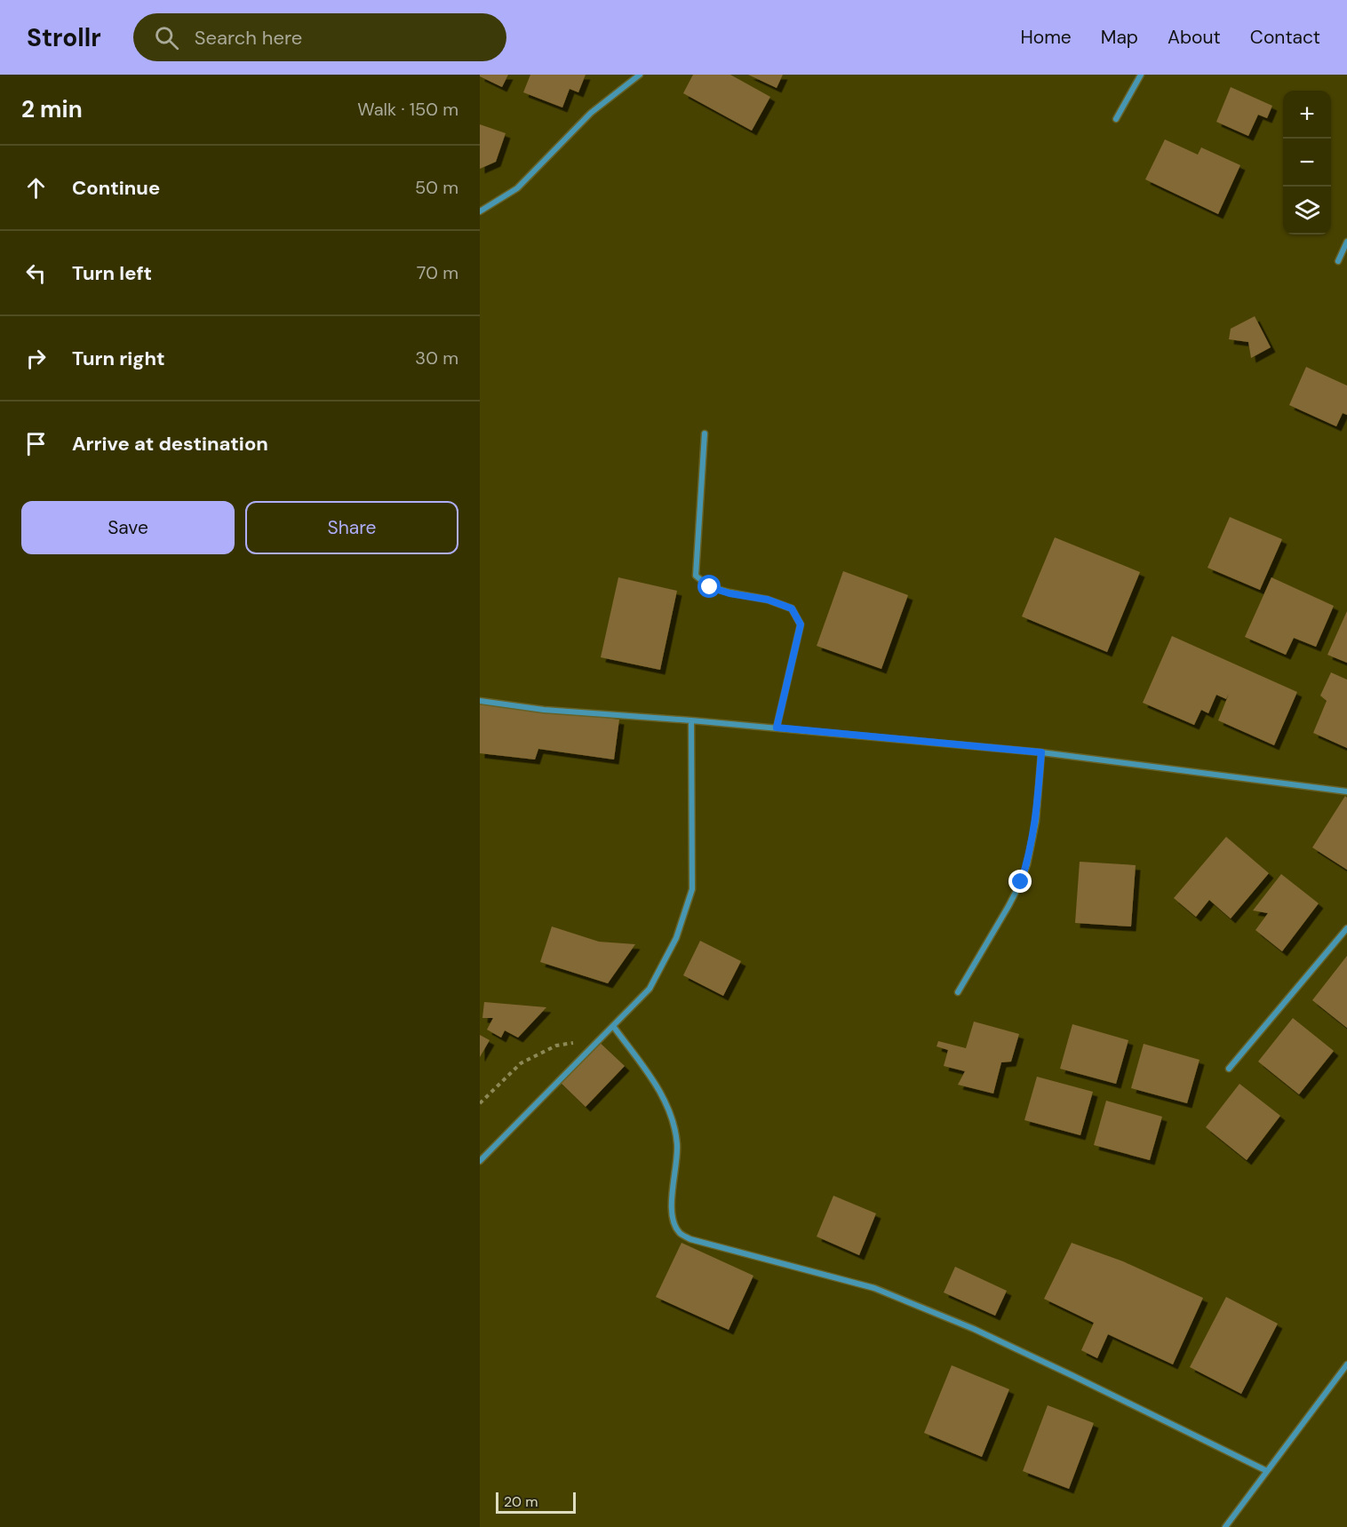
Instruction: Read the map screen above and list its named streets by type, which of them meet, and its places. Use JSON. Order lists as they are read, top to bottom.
{
  "scale_bar": "20 m",
  "page": {
    "header": "Strollr",
    "search": "Search here",
    "nav": [
      "Home",
      "Map",
      "About",
      "Contact"
    ],
    "heading": ["2 min", "Walk · 150 m"],
    "map_buttons": ["+", "−"],
    "list": [
      ["Continue", "50 m"],
      ["Turn left", "70 m"],
      ["Turn right", "30 m"],
      "Arrive at destination"
    ],
    "buttons": ["Save", "Share"],
    "scale": "20 m"
  }
}
